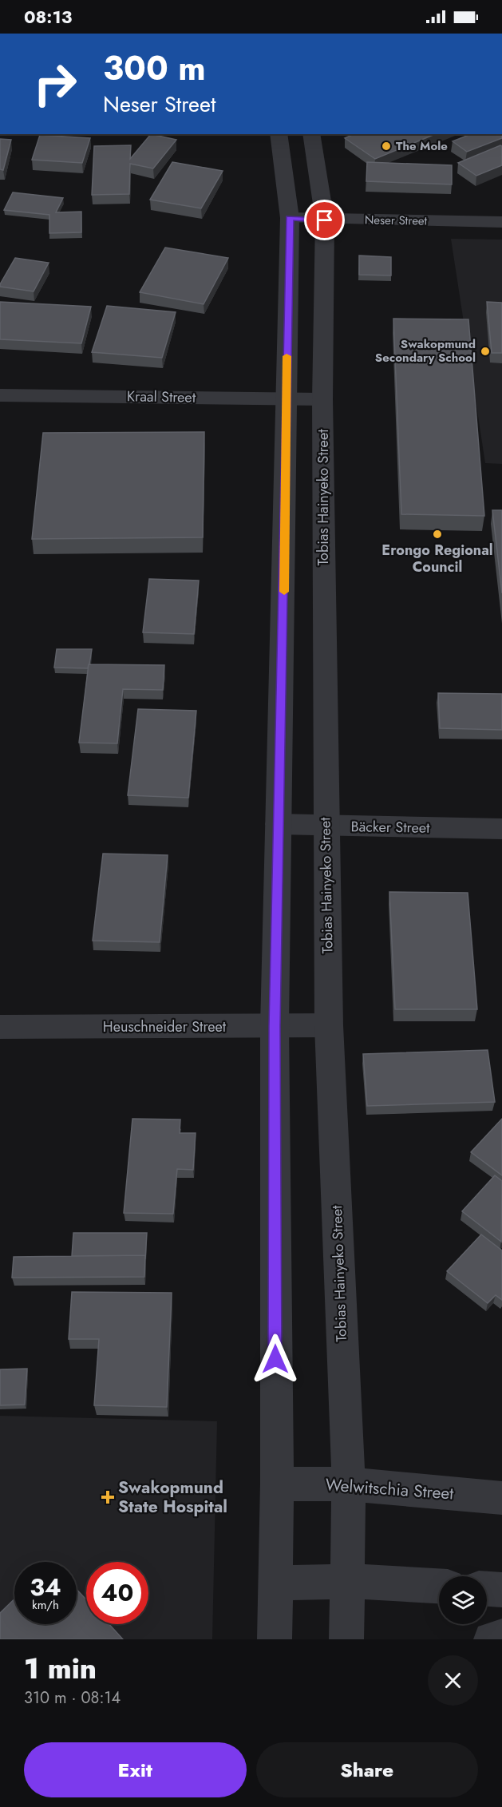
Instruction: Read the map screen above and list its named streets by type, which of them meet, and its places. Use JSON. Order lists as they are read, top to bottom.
{
  "streets": {
    "street": [
      "Neser Street",
      "Kraal Street",
      "Tobias Hainyeko Street",
      "Bäcker Street",
      "Heuschneider Street",
      "Welwitschia Street"
    ]
  },
  "crossings": [
    ["Neser Street", "Tobias Hainyeko Street"],
    ["Kraal Street", "Tobias Hainyeko Street"],
    ["Tobias Hainyeko Street", "Bäcker Street"],
    ["Tobias Hainyeko Street", "Heuschneider Street"],
    ["Tobias Hainyeko Street", "Welwitschia Street"]
  ],
  "places": {
    "other": ["The Mole", "Swakopmund Secondary School", "Erongo Regional Council"],
    "health": ["Swakopmund State Hospital"]
  },
  "page": {
    "status": "08:13",
    "turn": ["300 m", "Neser Street"],
    "speed": "34 km/h",
    "limit": "40",
    "heading": ["1 min", "310 m · 08:14"],
    "buttons": ["Exit", "Share"]
  }
}
